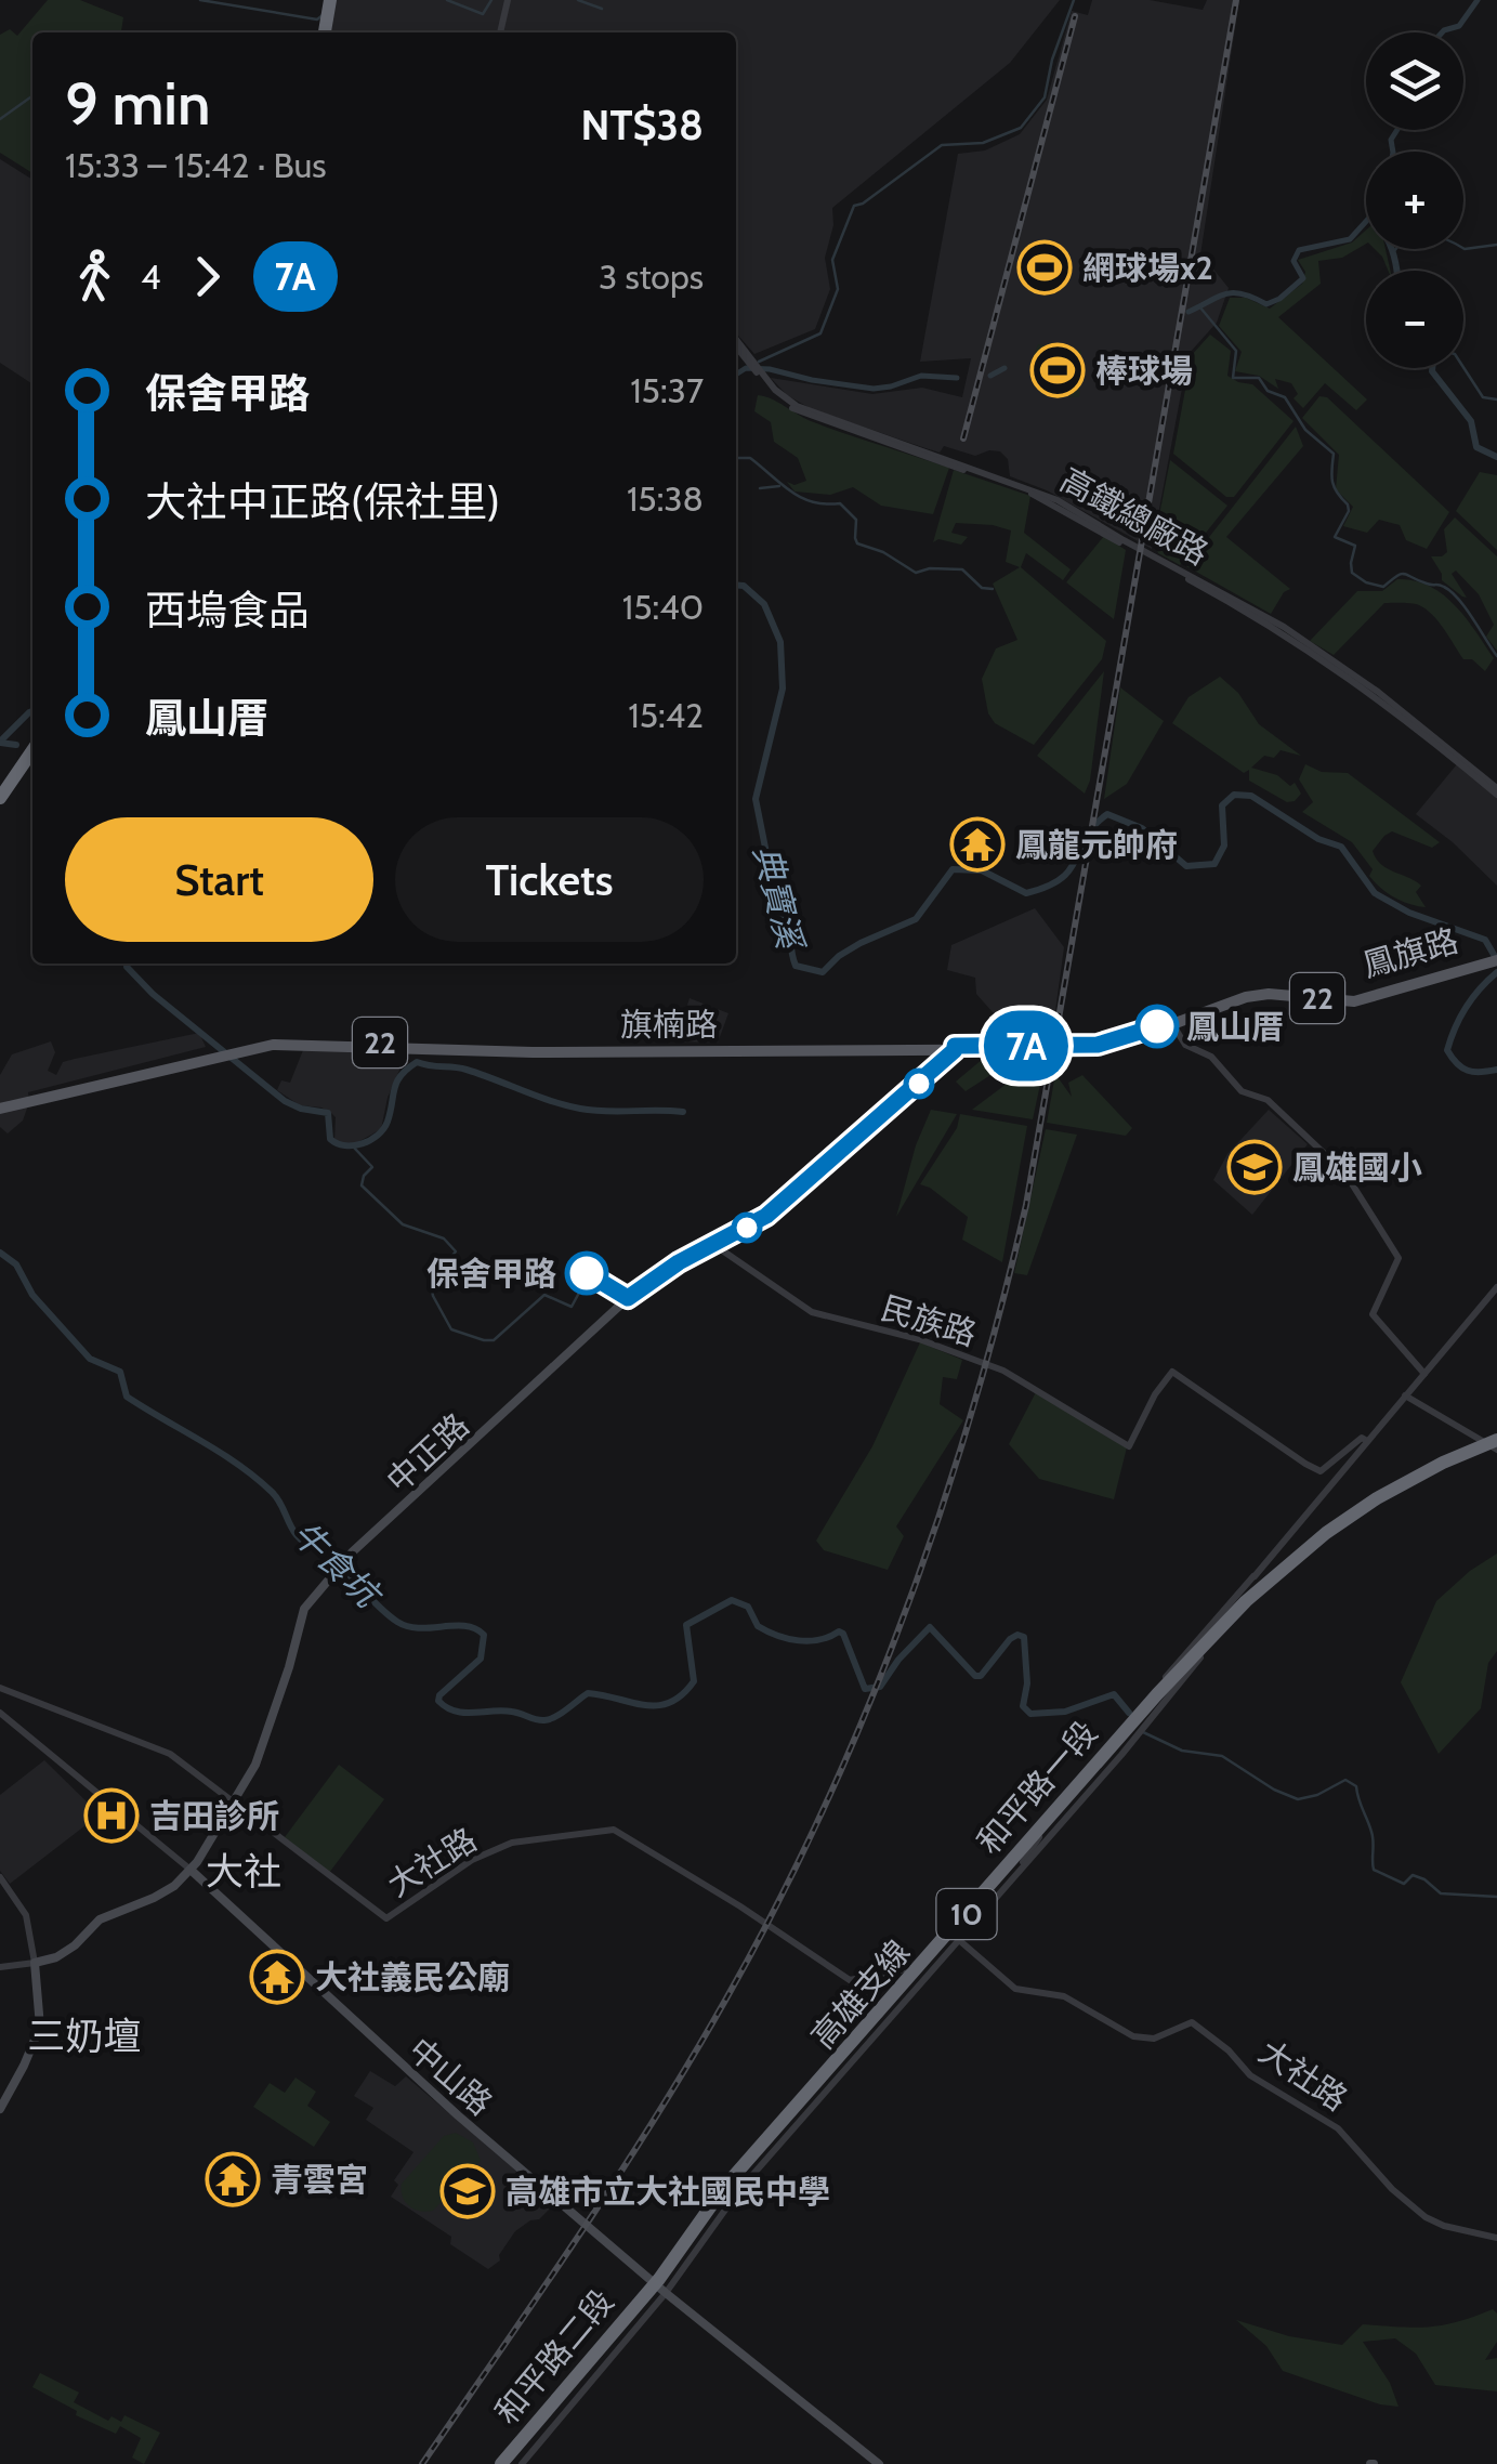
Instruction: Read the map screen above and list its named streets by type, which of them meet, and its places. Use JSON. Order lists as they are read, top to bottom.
{
  "streets": {
    "highway": ["10", "高雄支線"],
    "main road": [
      "鳳旗路",
      "22",
      "旗楠路",
      "中正路",
      "中山路"
    ],
    "street": [
      "高鐵總廠路",
      "民族路",
      "和平路一段",
      "大社路",
      "和平路二段"
    ]
  },
  "crossings": [
    ["鳳旗路", "旗楠路"],
    ["旗楠路", "中正路"],
    ["民族路", "中正路"],
    ["民族路", "和平路一段"],
    ["中正路", "大社路"],
    ["中正路", "中山路"],
    ["和平路一段", "大社路"],
    ["和平路一段", "中山路"],
    ["和平路一段", "和平路二段"],
    ["高雄支線", "和平路二段"],
    ["中山路", "和平路二段"]
  ],
  "districts": ["大社", "三奶壇"],
  "water": ["典寶溪", "牛食坑"],
  "places": {
    "sports": ["網球場x2", "棒球場"],
    "temple": ["鳳龍元帥府", "大社義民公廟", "青雲宮"],
    "other": ["鳳山厝", "保舍甲路"],
    "school or university": ["鳳雄國小", "高雄市立大社國民中學"],
    "hospital": ["吉田診所"]
  },
  "lines": ["bus line 7A"],
  "page": {
    "on_map": "7A",
    "map_buttons": ["+", "−"],
    "heading": ["9 min", "15:33 – 15:42 · Bus", "NT$38"],
    "legs": ["4", "7A", "3 stops"],
    "list": [
      {
        "name": "保舍甲路",
        "value": "15:37"
      },
      {
        "name": "大社中正路(保社里)",
        "value": "15:38"
      },
      {
        "name": "西塢食品",
        "value": "15:40"
      },
      {
        "name": "鳳山厝",
        "value": "15:42"
      }
    ],
    "buttons": ["Start", "Tickets"]
  }
}
